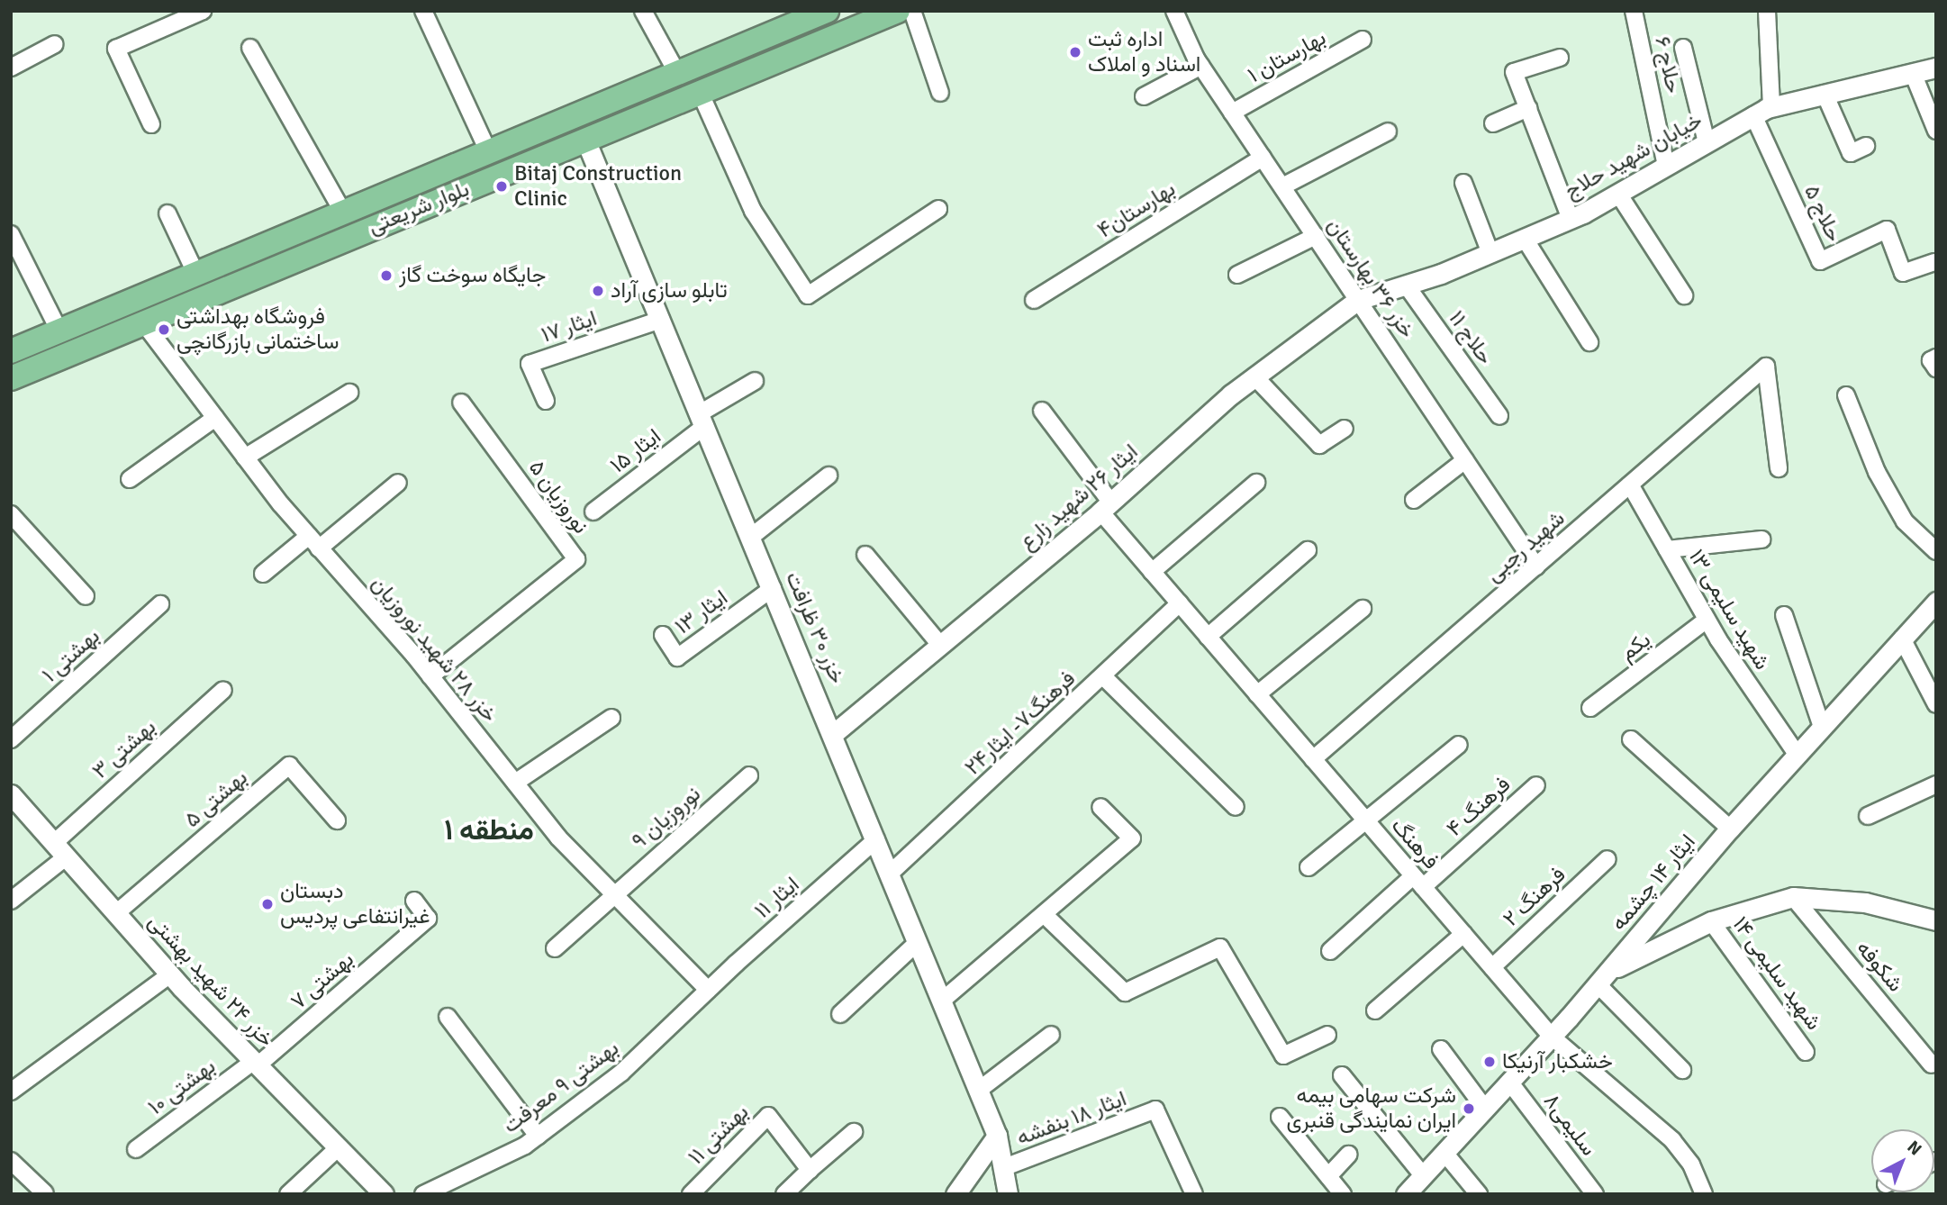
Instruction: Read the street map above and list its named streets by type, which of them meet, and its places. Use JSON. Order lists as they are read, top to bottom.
{
  "streets": {
    "main road": ["بلوار شریعتی"],
    "street": [
      "بهارستان ۱",
      "حلاج ۶",
      "خیابان شهید حلاج",
      "بهارستان۴",
      "حلاج ۵",
      "خزر ۳۶ بهارستان",
      "ایثار ۱۷",
      "حلاج ۱۱",
      "ایثار ۱۵",
      "نوروزیان ۵",
      "ایثار ۲۶ شهید زارع",
      "شهید رجبی",
      "شهید سلیمی ۱۳",
      "ایثار ۱۳",
      "خزر ۳۰ ظرافت",
      "یکم",
      "خزر ۲۸ شهید نوروزیان",
      "بهشتی ۱",
      "فرهنگ۷- ایثار۲۴",
      "بهشتی ۳",
      "بهشتی ۵",
      "فرهنگ ۴",
      "نوروزیان ۹",
      "فرهنگ",
      "ایثار ۱۴ چشمه",
      "فرهنگ ۲",
      "ایثار ۱۱",
      "شکوفه",
      "شهید سلیمی ۱۴",
      "خزر ۲۴ شهید بهشتی",
      "بهشتی ۷",
      "بهشتی ۱۰",
      "بهشتی ۹ معرفت",
      "ایثار ۱۸ بنفشه",
      "سلیمی۸",
      "بهشتی ۱۱"
    ]
  },
  "crossings": [
    ["بهارستان ۱", "خزر ۳۶ بهارستان"],
    ["حلاج ۶", "خیابان شهید حلاج"],
    ["خیابان شهید حلاج", "حلاج ۵"],
    ["خیابان شهید حلاج", "خزر ۳۶ بهارستان"],
    ["خیابان شهید حلاج", "حلاج ۱۱"],
    ["خیابان شهید حلاج", "ایثار ۲۶ شهید زارع"],
    ["بلوار شریعتی", "خزر ۳۰ ظرافت"],
    ["بلوار شریعتی", "خزر ۲۸ شهید نوروزیان"],
    ["بهارستان۴", "خزر ۳۶ بهارستان"],
    ["خزر ۳۶ بهارستان", "ایثار ۲۶ شهید زارع"],
    ["خزر ۳۶ بهارستان", "شهید رجبی"],
    ["ایثار ۱۷", "خزر ۳۰ ظرافت"],
    ["ایثار ۱۵", "خزر ۳۰ ظرافت"],
    ["نوروزیان ۵", "خزر ۲۸ شهید نوروزیان"],
    ["ایثار ۲۶ شهید زارع", "خزر ۳۰ ظرافت"],
    ["ایثار ۲۶ شهید زارع", "فرهنگ"],
    ["شهید رجبی", "شهید سلیمی ۱۳"],
    ["شهید رجبی", "فرهنگ"],
    ["شهید سلیمی ۱۳", "یکم"],
    ["شهید سلیمی ۱۳", "ایثار ۱۴ چشمه"],
    ["ایثار ۱۳", "خزر ۳۰ ظرافت"],
    ["خزر ۳۰ ظرافت", "فرهنگ۷- ایثار۲۴"],
    ["خزر ۳۰ ظرافت", "ایثار ۱۱"],
    ["خزر ۳۰ ظرافت", "ایثار ۱۸ بنفشه"],
    ["خزر ۲۸ شهید نوروزیان", "نوروزیان ۹"],
    ["خزر ۲۸ شهید نوروزیان", "ایثار ۱۱"],
    ["خزر ۲۸ شهید نوروزیان", "بهشتی ۹ معرفت"],
    ["فرهنگ۷- ایثار۲۴", "فرهنگ"],
    ["بهشتی ۳", "خزر ۲۴ شهید بهشتی"],
    ["بهشتی ۵", "خزر ۲۴ شهید بهشتی"],
    ["فرهنگ ۴", "فرهنگ"],
    ["فرهنگ", "ایثار ۱۴ چشمه"],
    ["فرهنگ", "فرهنگ ۲"],
    ["ایثار ۱۴ چشمه", "سلیمی۸"],
    ["ایثار ۱۱", "بهشتی ۹ معرفت"],
    ["خزر ۲۴ شهید بهشتی", "بهشتی ۷"],
    ["خزر ۲۴ شهید بهشتی", "بهشتی ۱۰"],
    ["بهشتی ۷", "بهشتی ۱۰"]
  ],
  "districts": ["منطقه ۱"],
  "places": [
    "اداره ثبت اسناد و املاک",
    "Bitaj Construction Clinic",
    "جایگاه سوخت گاز",
    "تابلو سازی آراد",
    "فروشگاه بهداشتی ساختمانی بازرگانچی",
    "دبستان غیرانتفاعی پردیس",
    "خشکبار آرنیکا",
    "شرکت سهامی بیمه ایران نمایندگی قنبری"
  ],
  "north": "top right"
}
